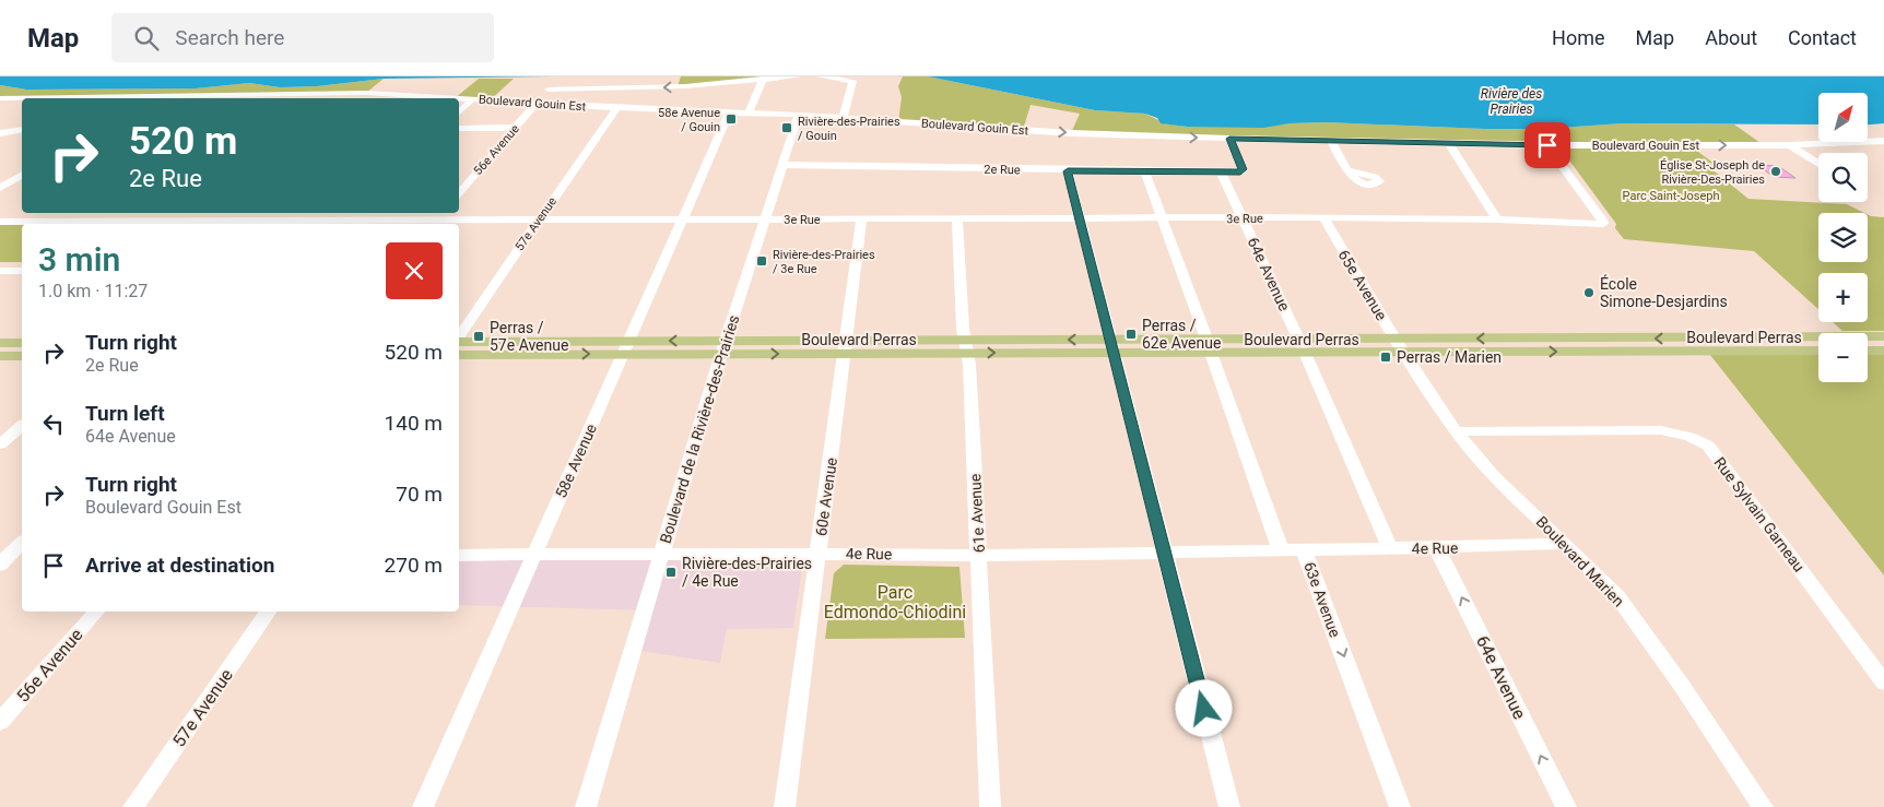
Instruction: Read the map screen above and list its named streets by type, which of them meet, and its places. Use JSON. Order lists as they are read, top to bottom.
{
  "streets": {
    "main road": ["Boulevard Perras"],
    "street": [
      "Boulevard Gouin Est",
      "56e Avenue",
      "2e Rue",
      "3e Rue",
      "57e Avenue",
      "64e Avenue",
      "65e Avenue",
      "Boulevard de la Rivière-des-Prairies",
      "58e Avenue",
      "60e Avenue",
      "61e Avenue",
      "Rue Sylvain Garneau",
      "4e Rue",
      "Boulevard Marien",
      "63e Avenue"
    ]
  },
  "crossings": [
    ["Boulevard Gouin Est", "56e Avenue"],
    ["Boulevard Gouin Est", "3e Rue"],
    ["Boulevard Gouin Est", "57e Avenue"],
    ["Boulevard Gouin Est", "Boulevard de la Rivière-des-Prairies"],
    ["Boulevard Gouin Est", "58e Avenue"],
    ["2e Rue", "64e Avenue"],
    ["2e Rue", "Boulevard de la Rivière-des-Prairies"],
    ["3e Rue", "57e Avenue"],
    ["3e Rue", "64e Avenue"],
    ["3e Rue", "65e Avenue"],
    ["3e Rue", "Boulevard de la Rivière-des-Prairies"],
    ["3e Rue", "58e Avenue"],
    ["3e Rue", "60e Avenue"],
    ["3e Rue", "61e Avenue"],
    ["64e Avenue", "Boulevard Perras"],
    ["64e Avenue", "4e Rue"],
    ["65e Avenue", "Boulevard Perras"],
    ["65e Avenue", "Boulevard Marien"],
    ["Boulevard Perras", "Boulevard de la Rivière-des-Prairies"],
    ["Boulevard Perras", "58e Avenue"],
    ["Boulevard Perras", "60e Avenue"],
    ["Boulevard Perras", "61e Avenue"],
    ["Boulevard Perras", "Boulevard Marien"],
    ["Boulevard de la Rivière-des-Prairies", "4e Rue"],
    ["58e Avenue", "4e Rue"],
    ["60e Avenue", "4e Rue"],
    ["61e Avenue", "4e Rue"],
    ["Rue Sylvain Garneau", "Boulevard Marien"],
    ["4e Rue", "Boulevard Marien"],
    ["4e Rue", "63e Avenue"]
  ],
  "one_way": ["64e Avenue", "63e Avenue"],
  "water": ["Rivière des Prairies"],
  "parks": ["Parc Saint-Joseph", "Parc Edmondo-Chiodini"],
  "places": {
    "transit": [
      "58e Avenue / Gouin",
      "Rivière-des-Prairies / Gouin",
      "Rivière-des-Prairies / 3e Rue",
      "Perras / 62e Avenue",
      "Perras / 57e Avenue",
      "Perras / Marien",
      "Rivière-des-Prairies / 4e Rue"
    ],
    "other": ["Église St-Joseph de Rivière-Des-Prairies", "École Simone-Desjardins"]
  },
  "north": "top right",
  "page": {
    "header": "Map",
    "search": "Search here",
    "nav": [
      "Home",
      "Map",
      "About",
      "Contact"
    ],
    "map_buttons": ["+", "−"],
    "turn": ["520 m", "2e Rue"],
    "heading": ["3 min", "1.0 km · 11:27"],
    "list": [
      {
        "name": "Turn right",
        "note": "2e Rue",
        "value": "520 m"
      },
      {
        "name": "Turn left",
        "note": "64e Avenue",
        "value": "140 m"
      },
      {
        "name": "Turn right",
        "note": "Boulevard Gouin Est",
        "value": "70 m"
      },
      {
        "name": "Arrive at destination",
        "value": "270 m"
      }
    ]
  }
}
